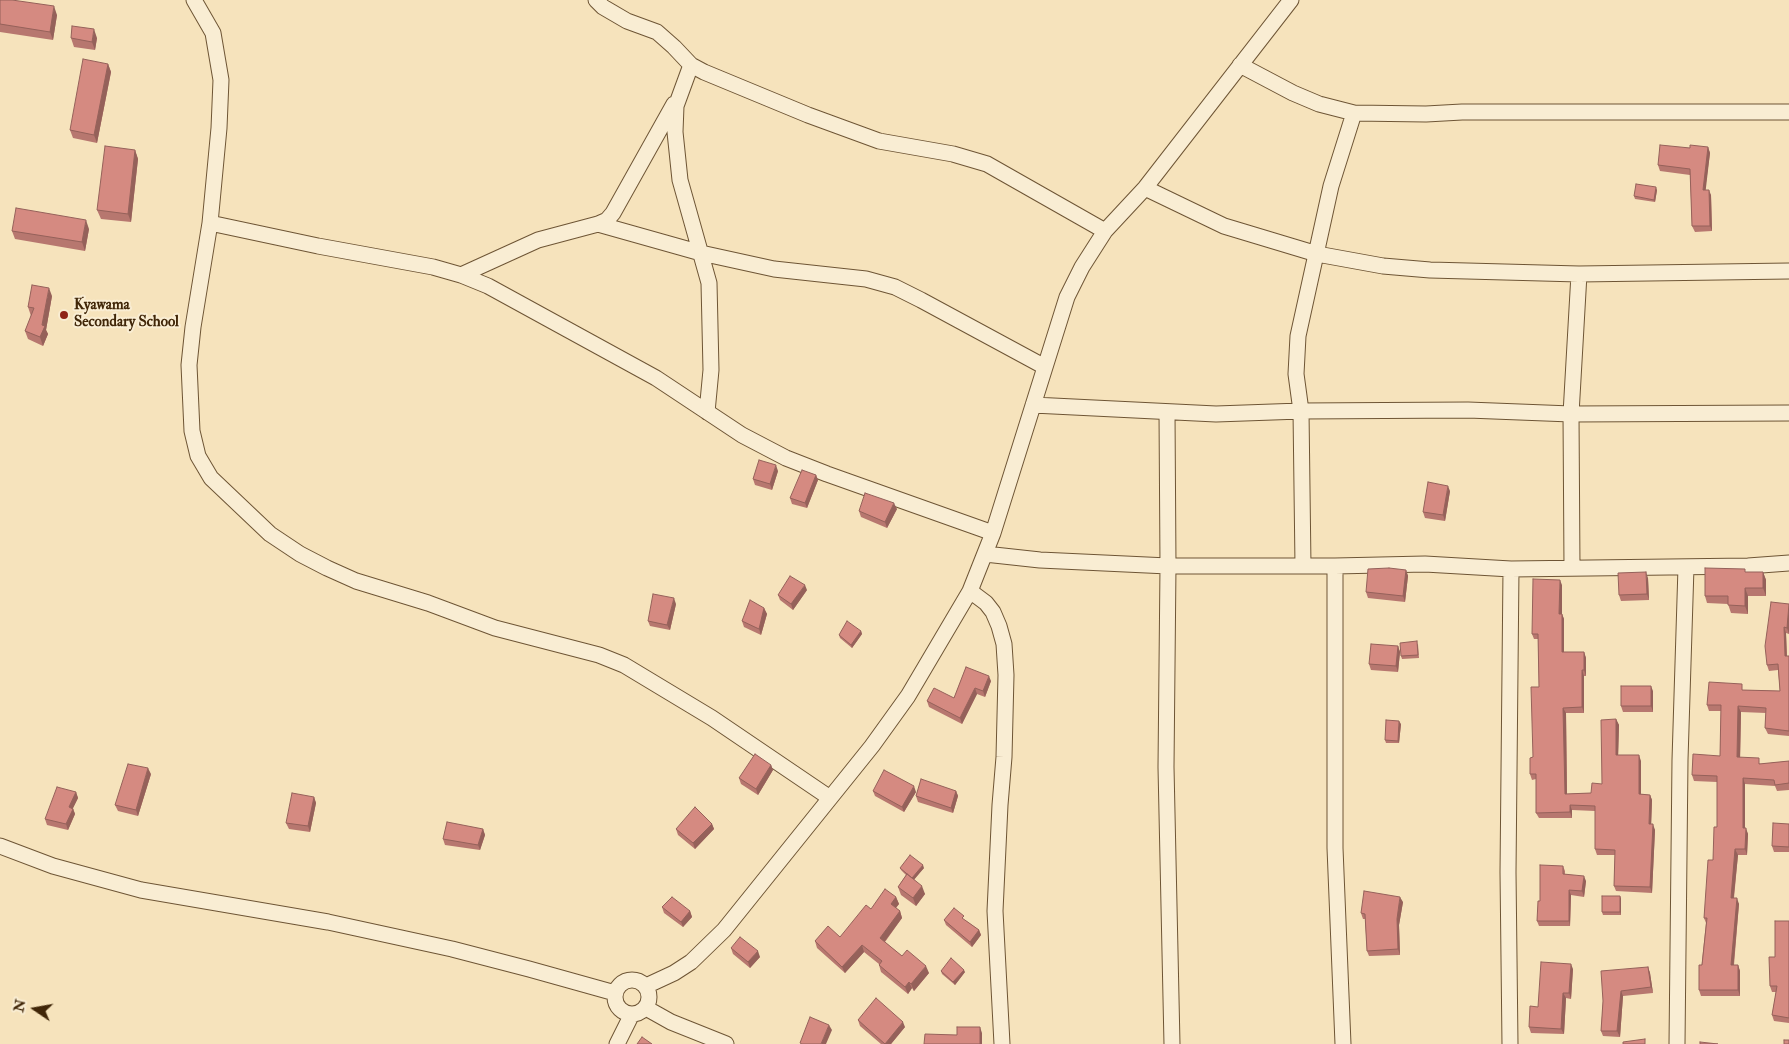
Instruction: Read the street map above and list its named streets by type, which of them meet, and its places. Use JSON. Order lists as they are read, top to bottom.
{
  "places": ["Kyawama Secondary School"],
  "north": "left"
}
